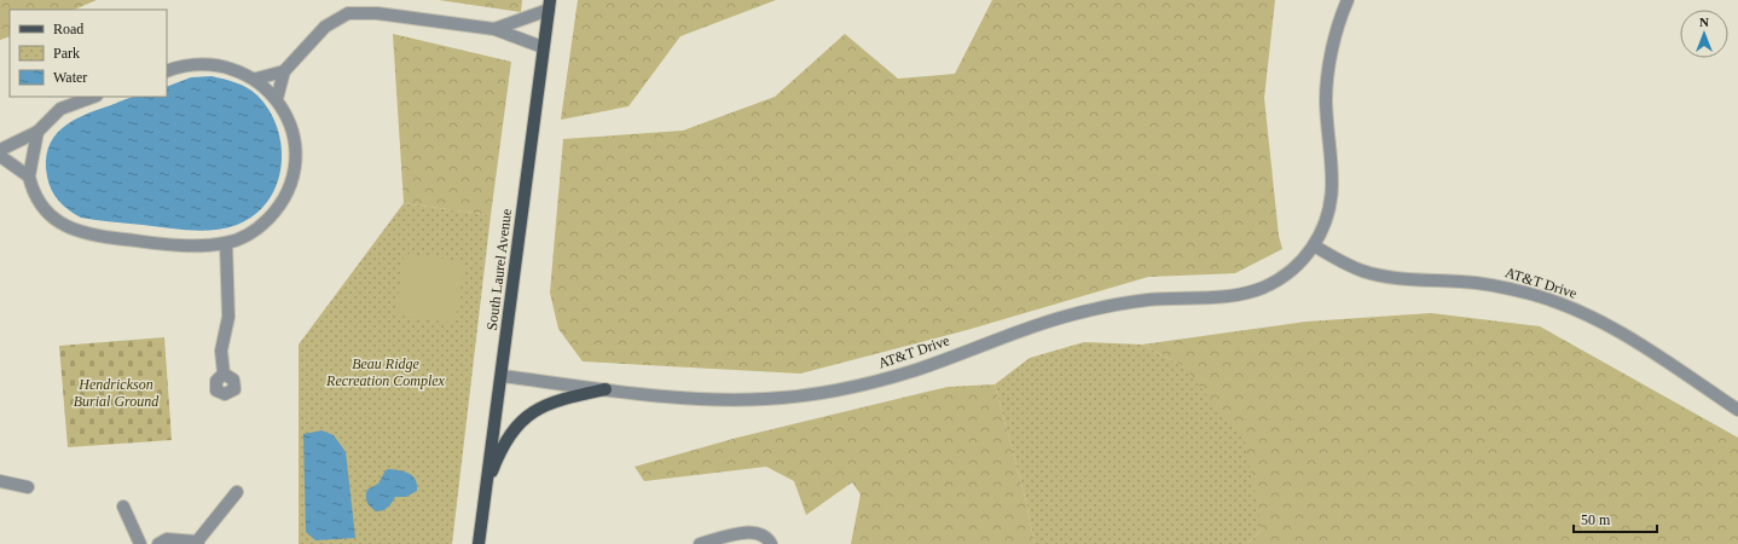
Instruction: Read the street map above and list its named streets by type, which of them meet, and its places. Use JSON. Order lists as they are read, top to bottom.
{
  "streets": {
    "main road": ["South Laurel Avenue"],
    "street": ["AT&T Drive"]
  },
  "crossings": [
    ["South Laurel Avenue", "AT&T Drive"]
  ],
  "parks": ["Beau Ridge Recreation Complex", "Hendrickson Burial Ground"],
  "legend": ["Road", "Park", "Water"],
  "scale_bar": "50 m",
  "north": "top"
}
